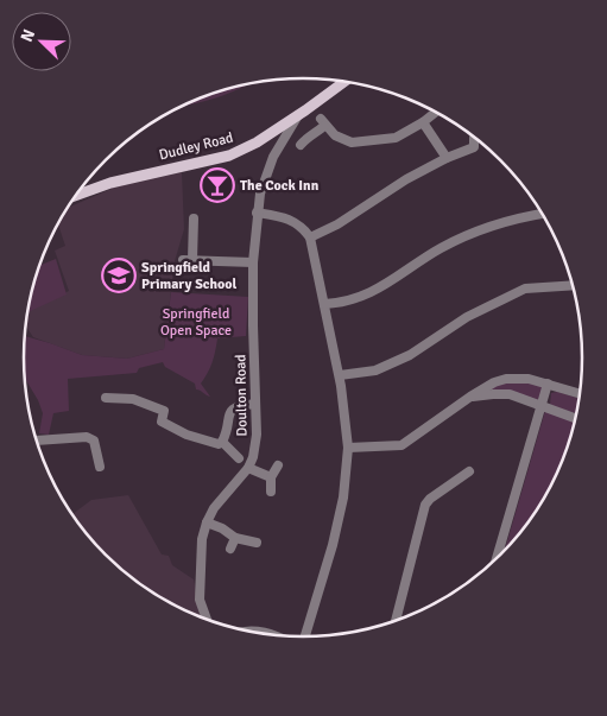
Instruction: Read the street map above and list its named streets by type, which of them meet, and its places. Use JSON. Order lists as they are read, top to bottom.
{
  "streets": {
    "main road": ["Dudley Road"],
    "street": ["Doulton Road"]
  },
  "crossings": [
    ["Dudley Road", "Doulton Road"]
  ],
  "parks": ["Springfield Open Space"],
  "places": {
    "bar": ["The Cock Inn"],
    "school or university": ["Springfield Primary School"]
  },
  "north": "top left"
}
